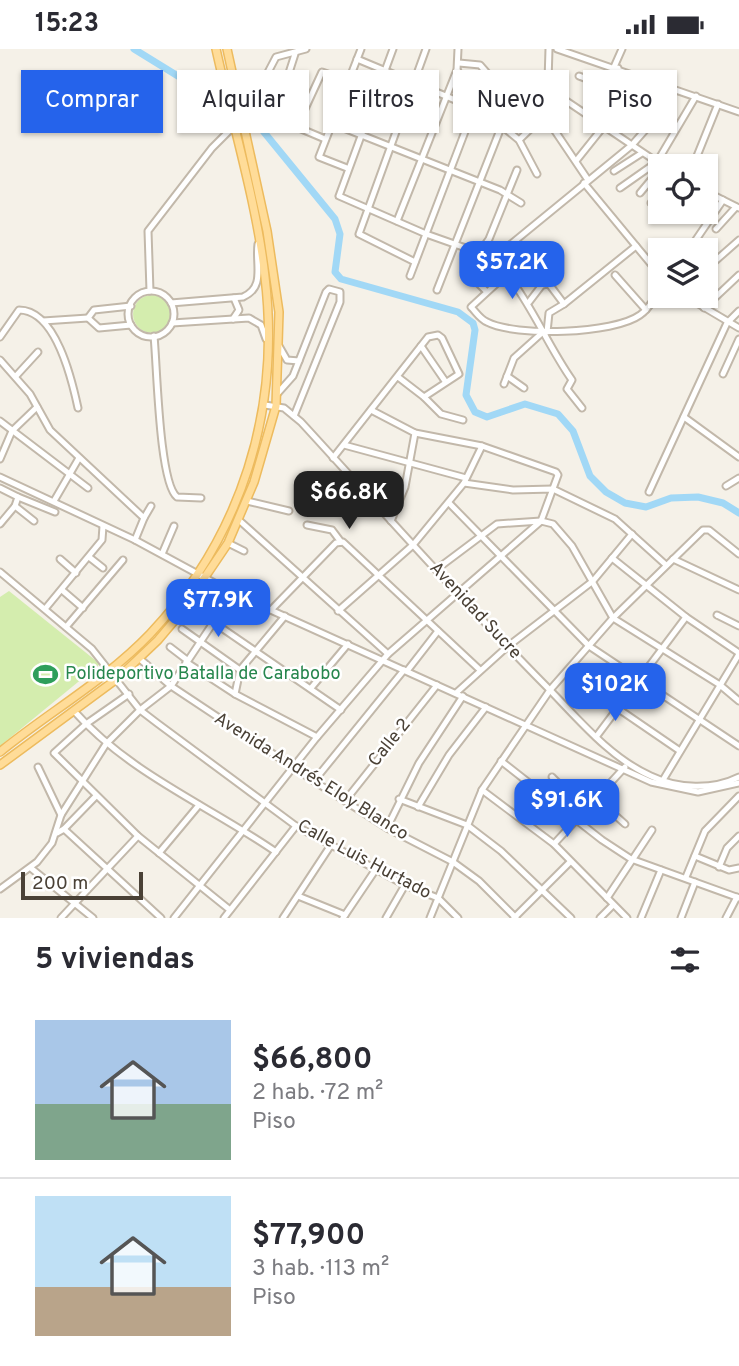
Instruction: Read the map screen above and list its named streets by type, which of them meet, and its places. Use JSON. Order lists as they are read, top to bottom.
{
  "streets": {
    "street": [
      "Avenidad Sucre",
      "Calle 2",
      "Avenida Andrés Eloy Blanco",
      "Calle Luis Hurtado"
    ]
  },
  "crossings": [
    ["Calle 2", "Avenida Andrés Eloy Blanco"]
  ],
  "places": {
    "sports": ["Polideportivo Batalla de Carabobo"]
  },
  "scale_bar": "200 m",
  "page": {
    "status": "15:23",
    "chip": [
      "Comprar",
      "Alquilar",
      "Filtros",
      "Nuevo",
      "Piso"
    ],
    "price": [
      "$57.2K",
      "$66.8K",
      "$77.9K",
      "$102K",
      "$91.6K"
    ],
    "scale": "200 m",
    "heading": "5 viviendas",
    "list": [
      {
        "name": "$66,800",
        "note": "2 hab. · 72 m² · Piso"
      },
      {
        "name": "$77,900",
        "note": "3 hab. · 113 m² · Piso"
      }
    ]
  }
}
